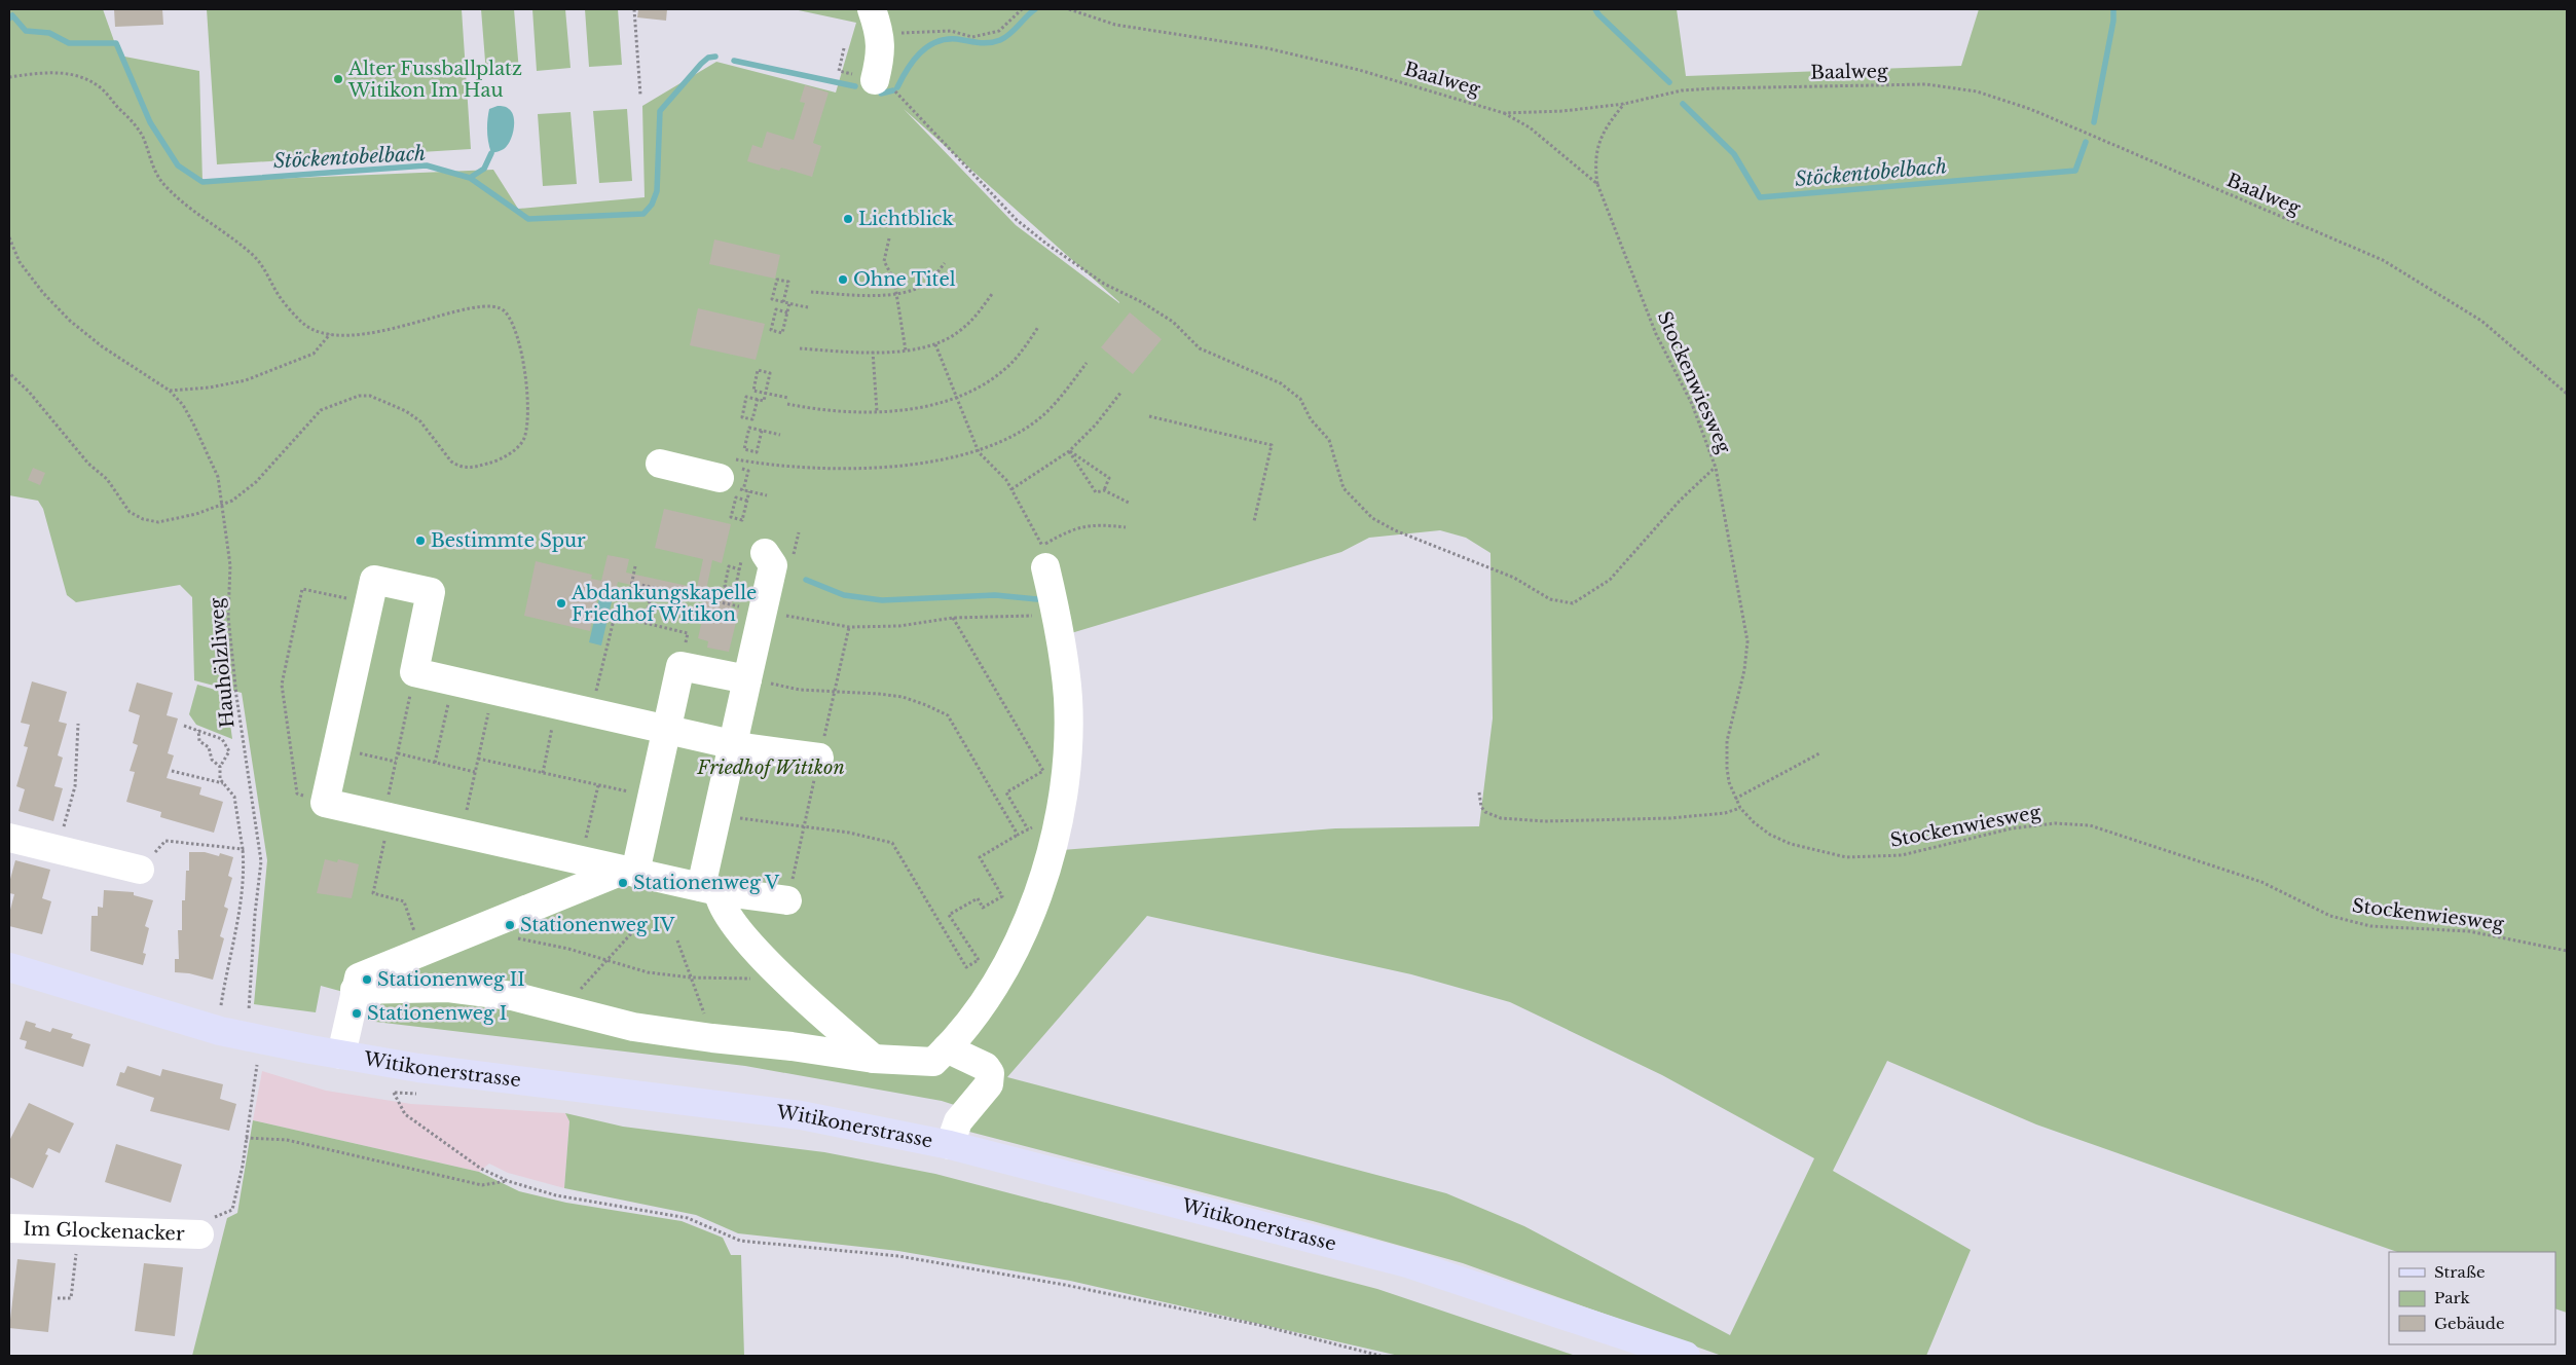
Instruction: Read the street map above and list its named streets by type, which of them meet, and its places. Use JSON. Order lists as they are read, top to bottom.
{
  "streets": {
    "main road": ["Witikonerstrasse"],
    "street": ["Im Glockenacker"],
    "path": ["Baalweg", "Stockenwiesweg", "Hauhölzliweg"]
  },
  "crossings": [
    ["Baalweg", "Stockenwiesweg"]
  ],
  "water": ["Stöckentobelbach"],
  "parks": ["Friedhof Witikon"],
  "places": [
    "Alter Fussballplatz Witikon Im Hau",
    "Lichtblick",
    "Ohne Titel",
    "Bestimmte Spur",
    "Abdankungskapelle Friedhof Witikon",
    "Stationenweg V",
    "Stationenweg IV",
    "Stationenweg II",
    "Stationenweg I"
  ],
  "legend": ["Straße", "Park", "Gebäude"]
}
